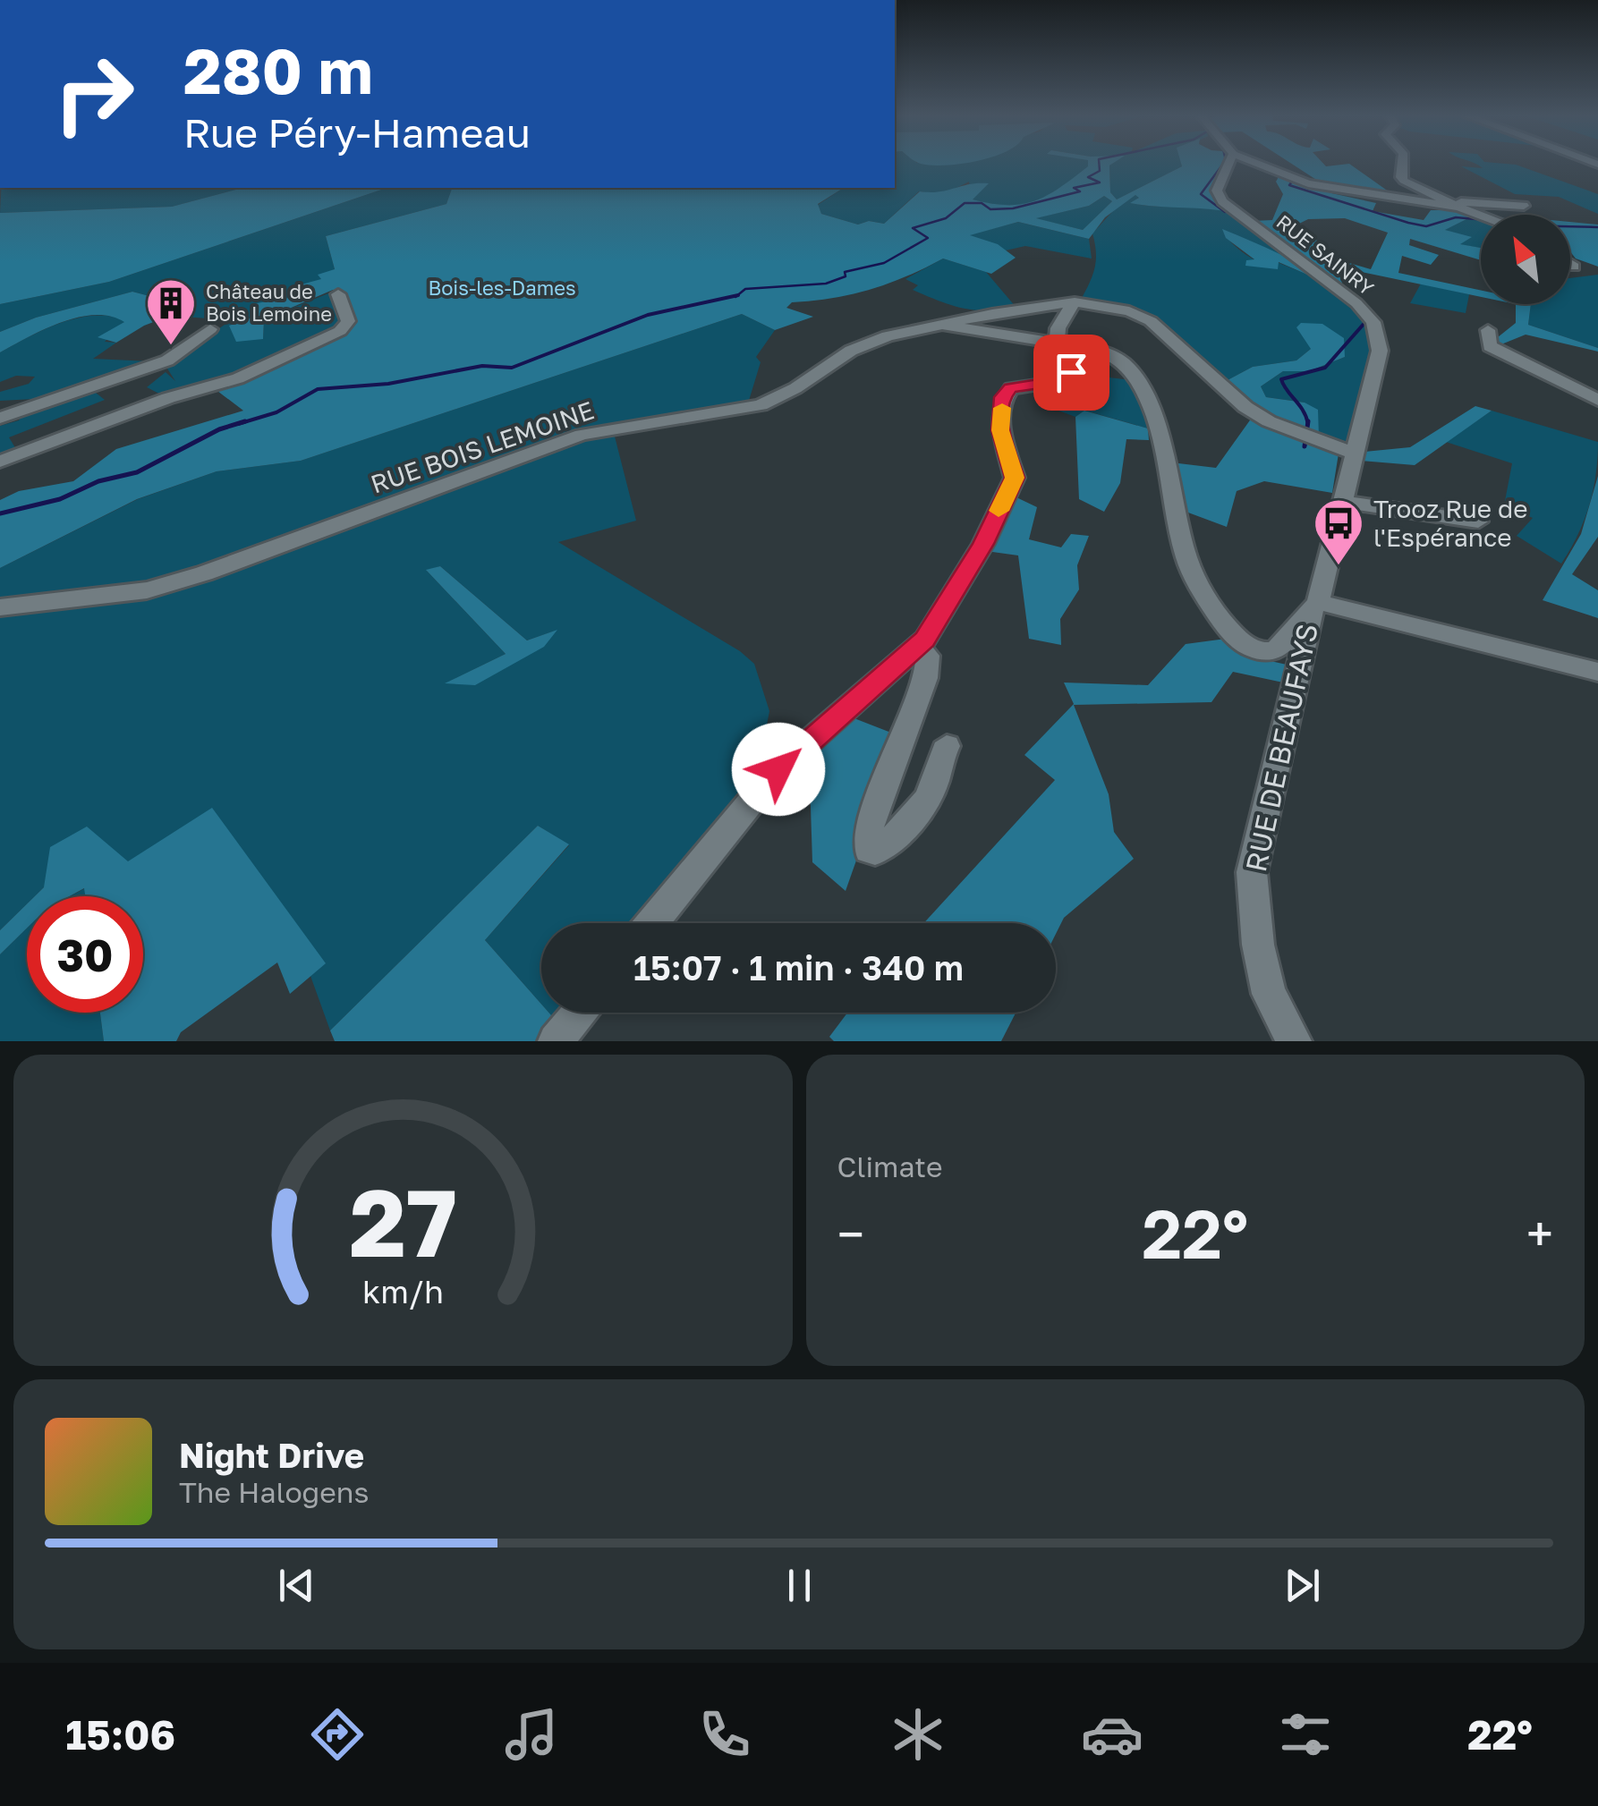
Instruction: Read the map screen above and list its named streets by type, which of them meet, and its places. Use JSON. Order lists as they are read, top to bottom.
{
  "streets": {
    "street": ["RUE SAINRY", "RUE BOIS LEMOINE", "RUE DE BEAUFAYS"]
  },
  "crossings": [
    ["RUE SAINRY", "RUE BOIS LEMOINE"],
    ["RUE SAINRY", "RUE DE BEAUFAYS"],
    ["RUE BOIS LEMOINE", "RUE DE BEAUFAYS"]
  ],
  "parks": ["Bois-les-Dames"],
  "places": {
    "building": ["Château de Bois Lemoine"],
    "bus stop": ["Trooz Rue de l'Espérance"]
  },
  "north": "top left",
  "page": {
    "turn": ["280 m", "Rue Péry-Hameau"],
    "limit": "30",
    "trip": "15:07 · 1 min · 340 m",
    "tile": "Climate",
    "heat": ["−", "22°", "+"],
    "song": ["Night Drive", "The Halogens"],
    "tabs": ["15:06", "22°"],
    "gauge": ["27", "km/h"]
  }
}
